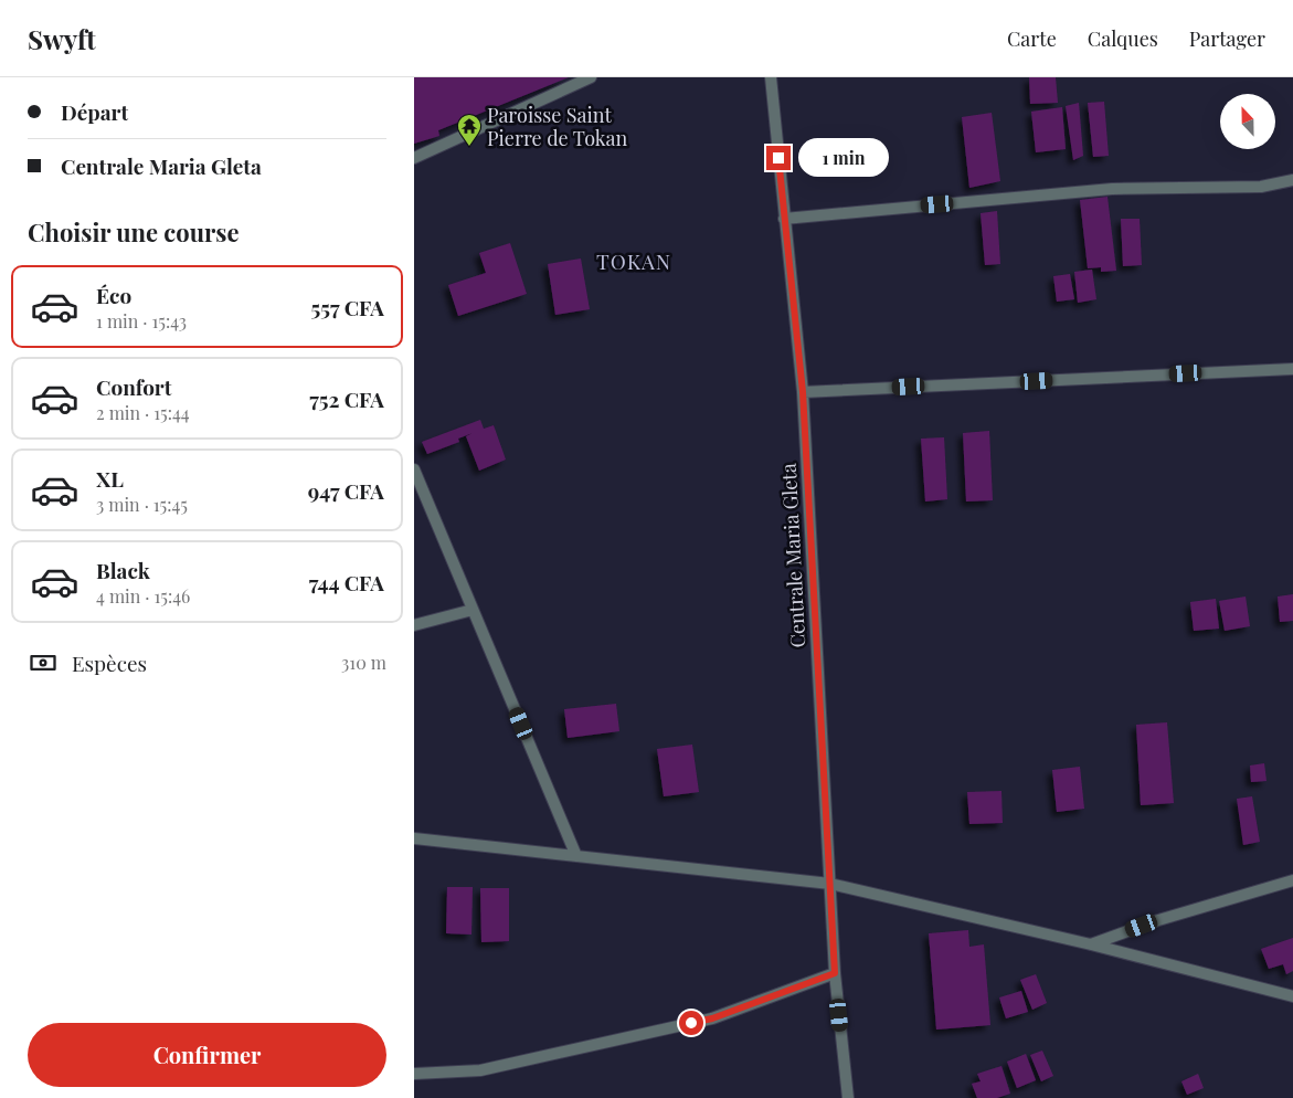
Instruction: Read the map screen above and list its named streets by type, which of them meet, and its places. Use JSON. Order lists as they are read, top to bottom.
{
  "streets": {
    "street": ["Centrale Maria Gleta"]
  },
  "districts": ["TOKAN"],
  "places": {
    "temple": ["Paroisse Saint Pierre de Tokan"]
  },
  "north": "top",
  "page": {
    "header": "Swyft",
    "nav": ["Carte", "Calques", "Partager"],
    "banner": ["Départ", "Centrale Maria Gleta"],
    "bubble": "1 min",
    "heading": "Choisir une course",
    "list": [
      {
        "name": "Éco",
        "note": "1 min · 15:43",
        "value": "557 CFA"
      },
      {
        "name": "Confort",
        "note": "2 min · 15:44",
        "value": "752 CFA"
      },
      {
        "name": "XL",
        "note": "3 min · 15:45",
        "value": "947 CFA"
      },
      {
        "name": "Black",
        "note": "4 min · 15:46",
        "value": "744 CFA"
      }
    ],
    "pay": ["Espèces", "310 m"],
    "buttons": "Confirmer"
  }
}
